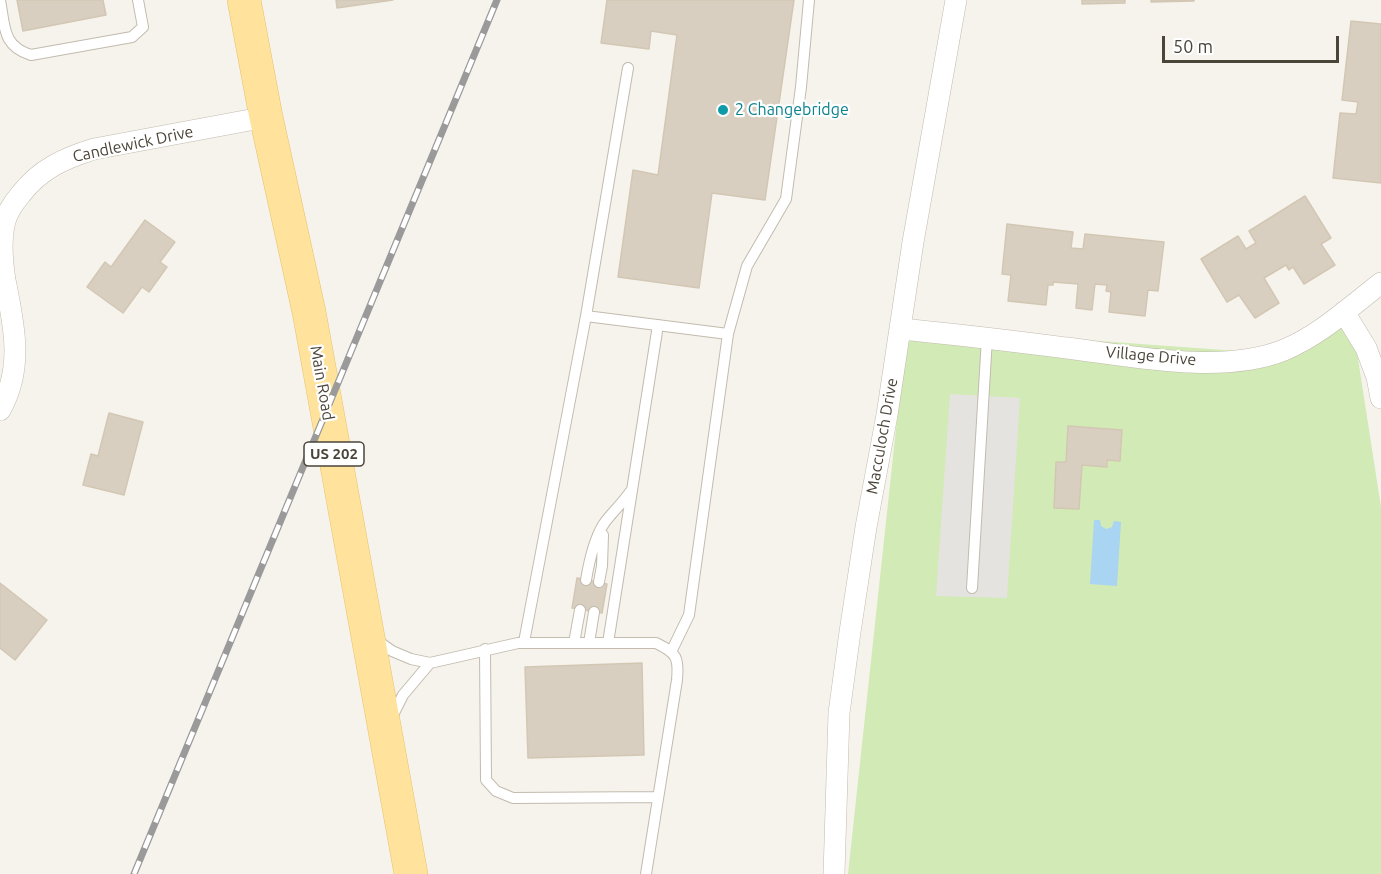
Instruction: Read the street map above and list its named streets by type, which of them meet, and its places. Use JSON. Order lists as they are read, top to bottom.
{
  "streets": {
    "main road": ["Main Road", "US 202"],
    "street": ["Candlewick Drive", "Village Drive", "Macculoch Drive"]
  },
  "crossings": [
    ["Candlewick Drive", "Main Road"],
    ["Village Drive", "Macculoch Drive"]
  ],
  "places": ["2 Changebridge"],
  "scale_bar": "50 m"
}
